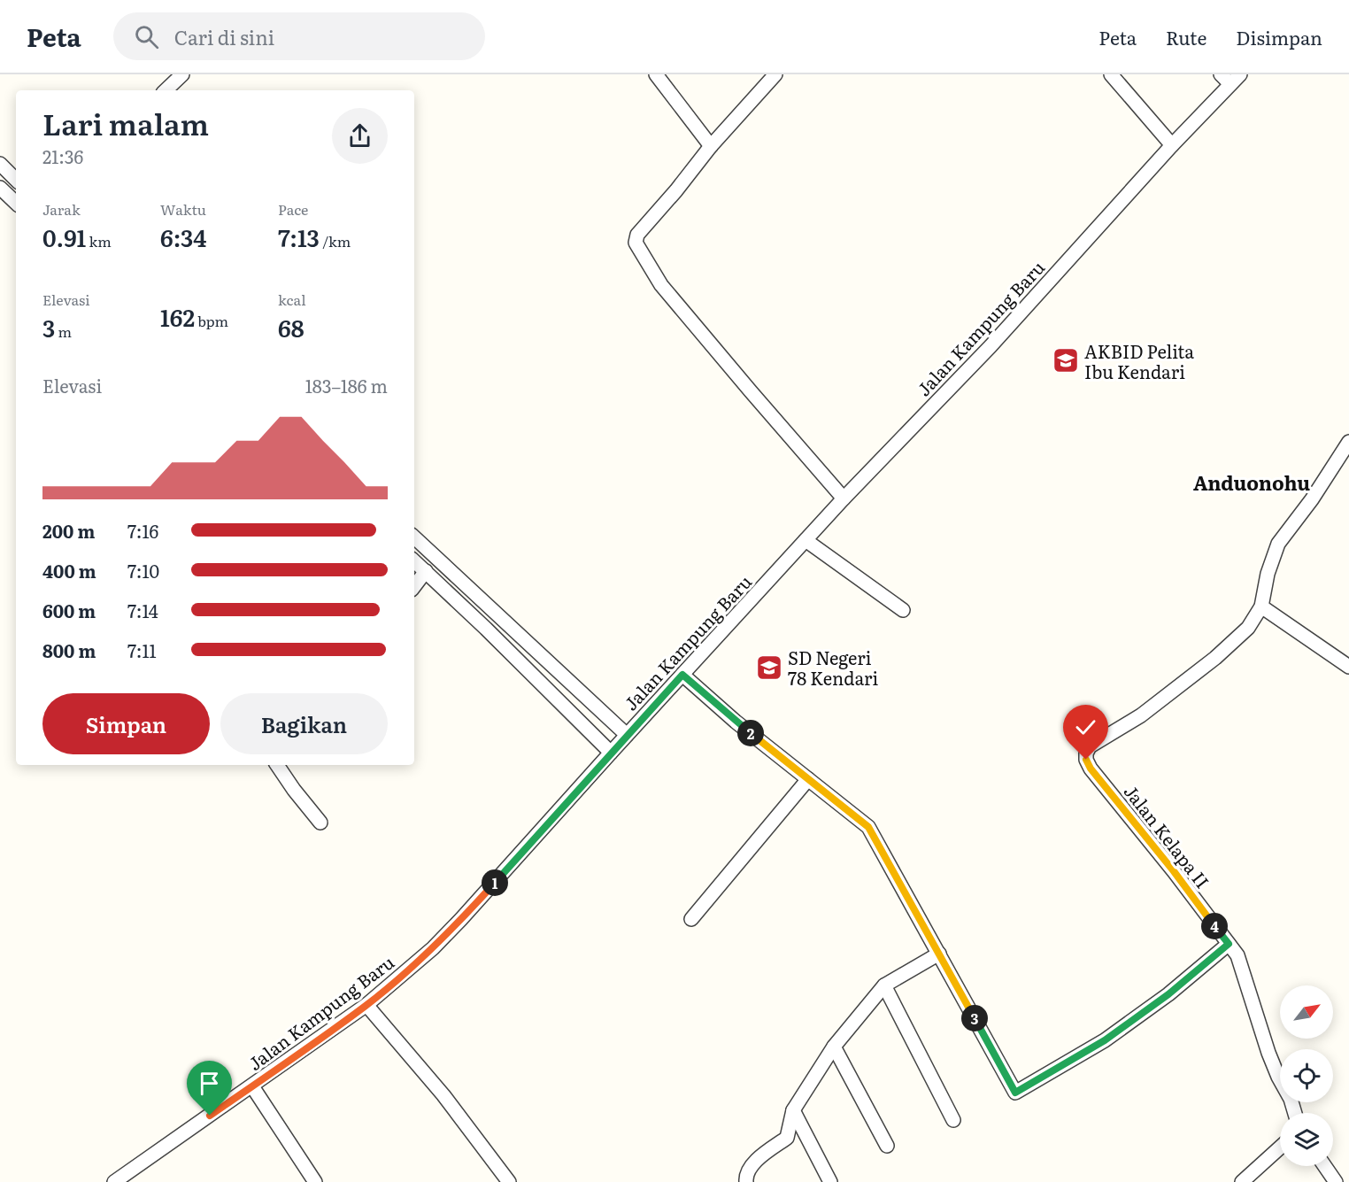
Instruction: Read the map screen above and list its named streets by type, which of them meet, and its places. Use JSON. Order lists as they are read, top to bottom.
{
  "streets": {
    "street": ["Jalan Kampung Baru", "Jalan Kelapa II"]
  },
  "districts": ["Anduonohu"],
  "places": {
    "school or university": ["AKBID Pelita Ibu Kendari", "SD Negeri 78 Kendari"]
  },
  "north": "top right",
  "page": {
    "header": "Peta",
    "search": "Cari di sini",
    "nav": ["Peta", "Rute", "Disimpan"],
    "heading": ["Lari malam", "21:36"],
    "stats": [
      ["Jarak", "0.91 km"],
      ["Waktu", "6:34"],
      ["Pace", "7:13 /km"],
      ["Elevasi", "3 m"],
      ["162 bpm"],
      ["kcal", "68"]
    ],
    "chart": ["Elevasi", "183–186 m"],
    "list": [
      {
        "name": "200 m",
        "note": "7:16"
      },
      {
        "name": "400 m",
        "note": "7:10"
      },
      {
        "name": "600 m",
        "note": "7:14"
      },
      {
        "name": "800 m",
        "note": "7:11"
      }
    ],
    "buttons": ["Simpan", "Bagikan"],
    "pins": [
      "2",
      "1",
      "4",
      "3"
    ]
  }
}
